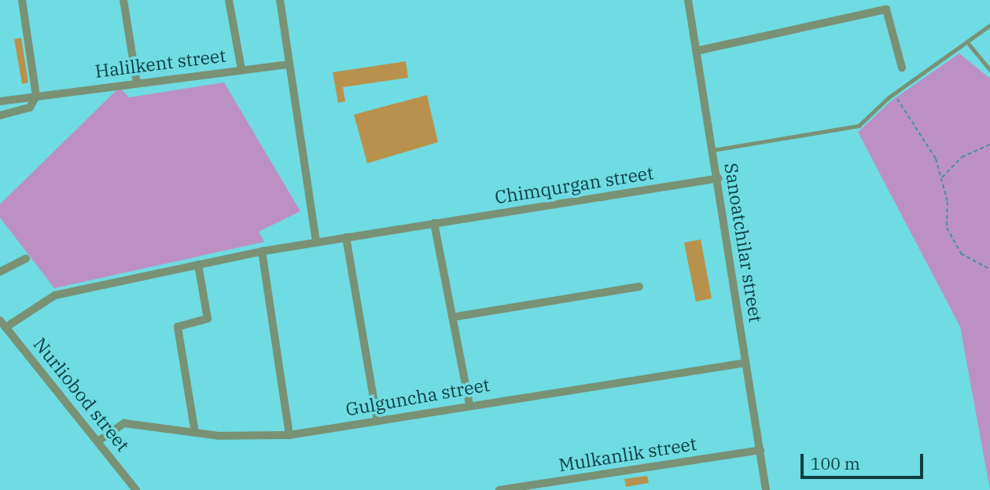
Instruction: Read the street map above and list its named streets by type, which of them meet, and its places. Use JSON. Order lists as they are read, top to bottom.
{
  "streets": {
    "street": [
      "Halilkent street",
      "Chimqurgan street",
      "Sanoatchilar street",
      "Nurliobod street",
      "Gulguncha street",
      "Mulkanlik street"
    ]
  },
  "crossings": [
    ["Chimqurgan street", "Sanoatchilar street"],
    ["Chimqurgan street", "Nurliobod street"],
    ["Sanoatchilar street", "Gulguncha street"],
    ["Sanoatchilar street", "Mulkanlik street"],
    ["Nurliobod street", "Gulguncha street"]
  ],
  "scale_bar": "100 m"
}
